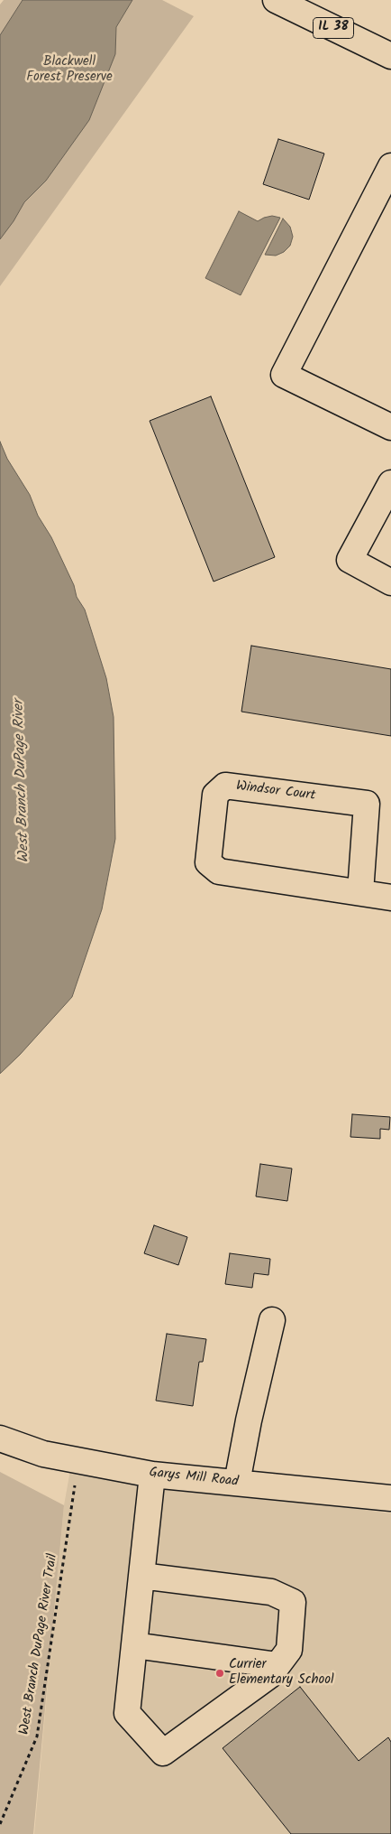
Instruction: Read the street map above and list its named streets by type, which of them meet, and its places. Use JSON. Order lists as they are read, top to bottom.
{
  "streets": {
    "street": ["IL 38", "Windsor Court", "Garys Mill Road"],
    "path": ["West Branch DuPage River Trail"]
  },
  "crossings": [
    ["Garys Mill Road", "West Branch DuPage River Trail"]
  ],
  "water": ["West Branch DuPage River"],
  "parks": ["Blackwell Forest Preserve"],
  "places": ["Currier Elementary School"]
}
